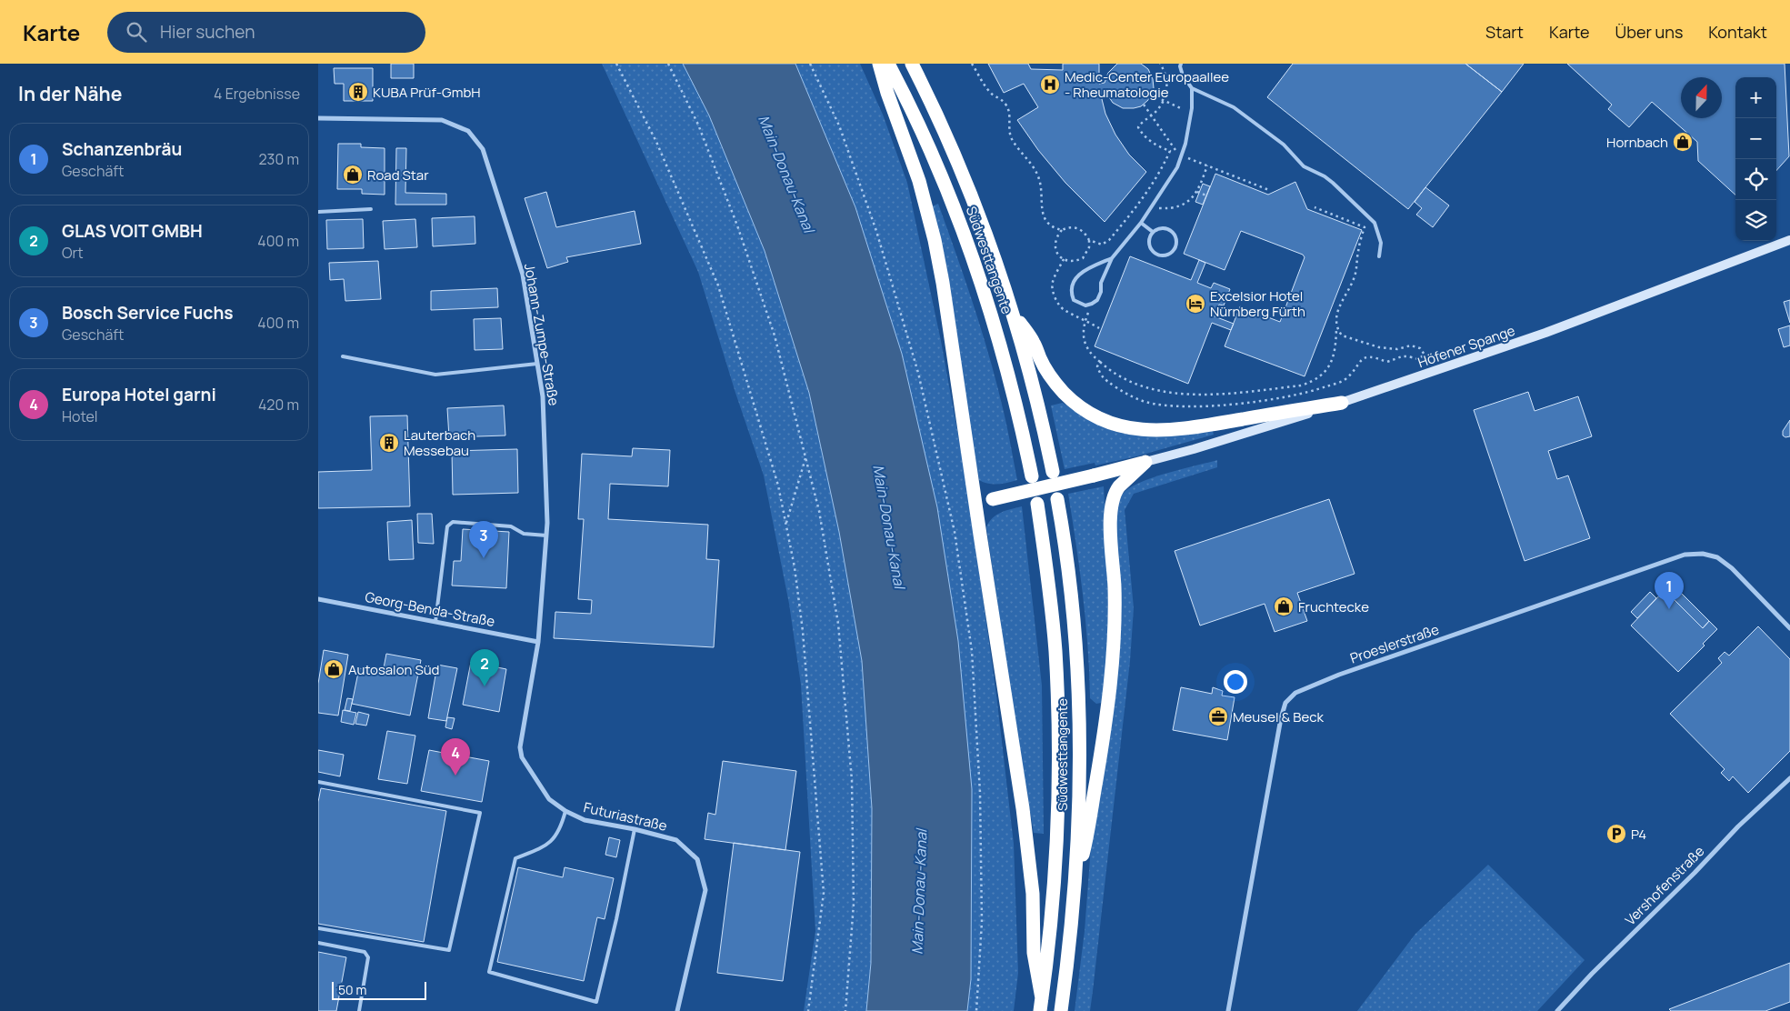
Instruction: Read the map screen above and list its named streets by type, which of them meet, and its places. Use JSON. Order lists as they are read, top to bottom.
{
  "streets": {
    "highway": ["Südwesttangente"],
    "main road": ["Höfener Spange"],
    "street": [
      "Johann-Zumpe-Straße",
      "Georg-Benda-Straße",
      "Proeslerstraße",
      "Futuriastraße",
      "Vershofenstraße"
    ]
  },
  "crossings": [
    ["Johann-Zumpe-Straße", "Georg-Benda-Straße"],
    ["Johann-Zumpe-Straße", "Futuriastraße"]
  ],
  "water": ["Main-Donau-Kanal"],
  "places": {
    "hospital": ["Medic-Center Europaallee - Rheumatologie"],
    "building": ["KUBA Prüf-GmbH", "Lauterbach Messebau"],
    "shop": [
      "Hornbach",
      "Road Star",
      "Fruchtecke",
      "Autosalon Süd"
    ],
    "hotel": ["Excelsior Hotel Nürnberg Fürth"],
    "office": ["Meusel & Beck"],
    "parking": ["P4"]
  },
  "scale_bar": "50 m",
  "north": "top",
  "page": {
    "header": "Karte",
    "search": "Hier suchen",
    "nav": [
      "Start",
      "Karte",
      "Über uns",
      "Kontakt"
    ],
    "heading": ["In der Nähe", "4 Ergebnisse"],
    "map_buttons": ["+", "−"],
    "list": [
      {
        "mark": "1",
        "name": "Schanzenbräu",
        "note": "Geschäft",
        "value": "230 m"
      },
      {
        "mark": "2",
        "name": "GLAS VOIT GMBH",
        "note": "Ort",
        "value": "400 m"
      },
      {
        "mark": "3",
        "name": "Bosch Service Fuchs",
        "note": "Geschäft",
        "value": "400 m"
      },
      {
        "mark": "4",
        "name": "Europa Hotel garni",
        "note": "Hotel",
        "value": "420 m"
      }
    ],
    "pins": [
      "3",
      "1",
      "2",
      "4"
    ],
    "scale": "50 m"
  }
}
